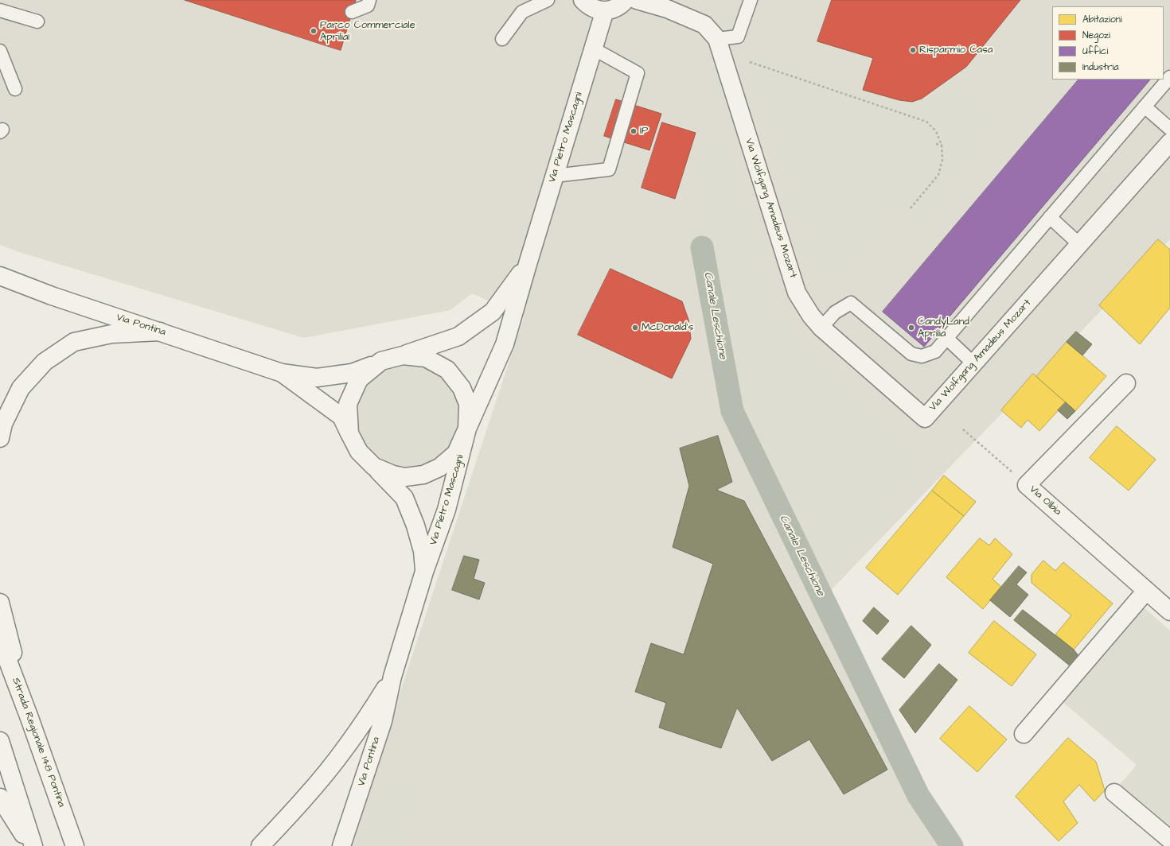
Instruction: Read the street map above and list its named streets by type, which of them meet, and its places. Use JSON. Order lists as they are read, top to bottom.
{
  "streets": {
    "main road": [
      "Via Pietro Mascagni",
      "Via Wolfgang Amadeus Mozart",
      "Via Pontina",
      "Via Olbia",
      "Strada Regionale 148 Pontina"
    ]
  },
  "crossings": [
    ["Via Pietro Mascagni", "Via Pontina"]
  ],
  "water": ["Canale Leschione"],
  "places": [
    "Parco Commerciale Aprilia1",
    "Risparmio Casa",
    "IP",
    "McDonald's",
    "CandyLand Aprilia"
  ],
  "legend": [
    "Abitazioni",
    "Negozi",
    "Uffici",
    "Industria"
  ]
}
